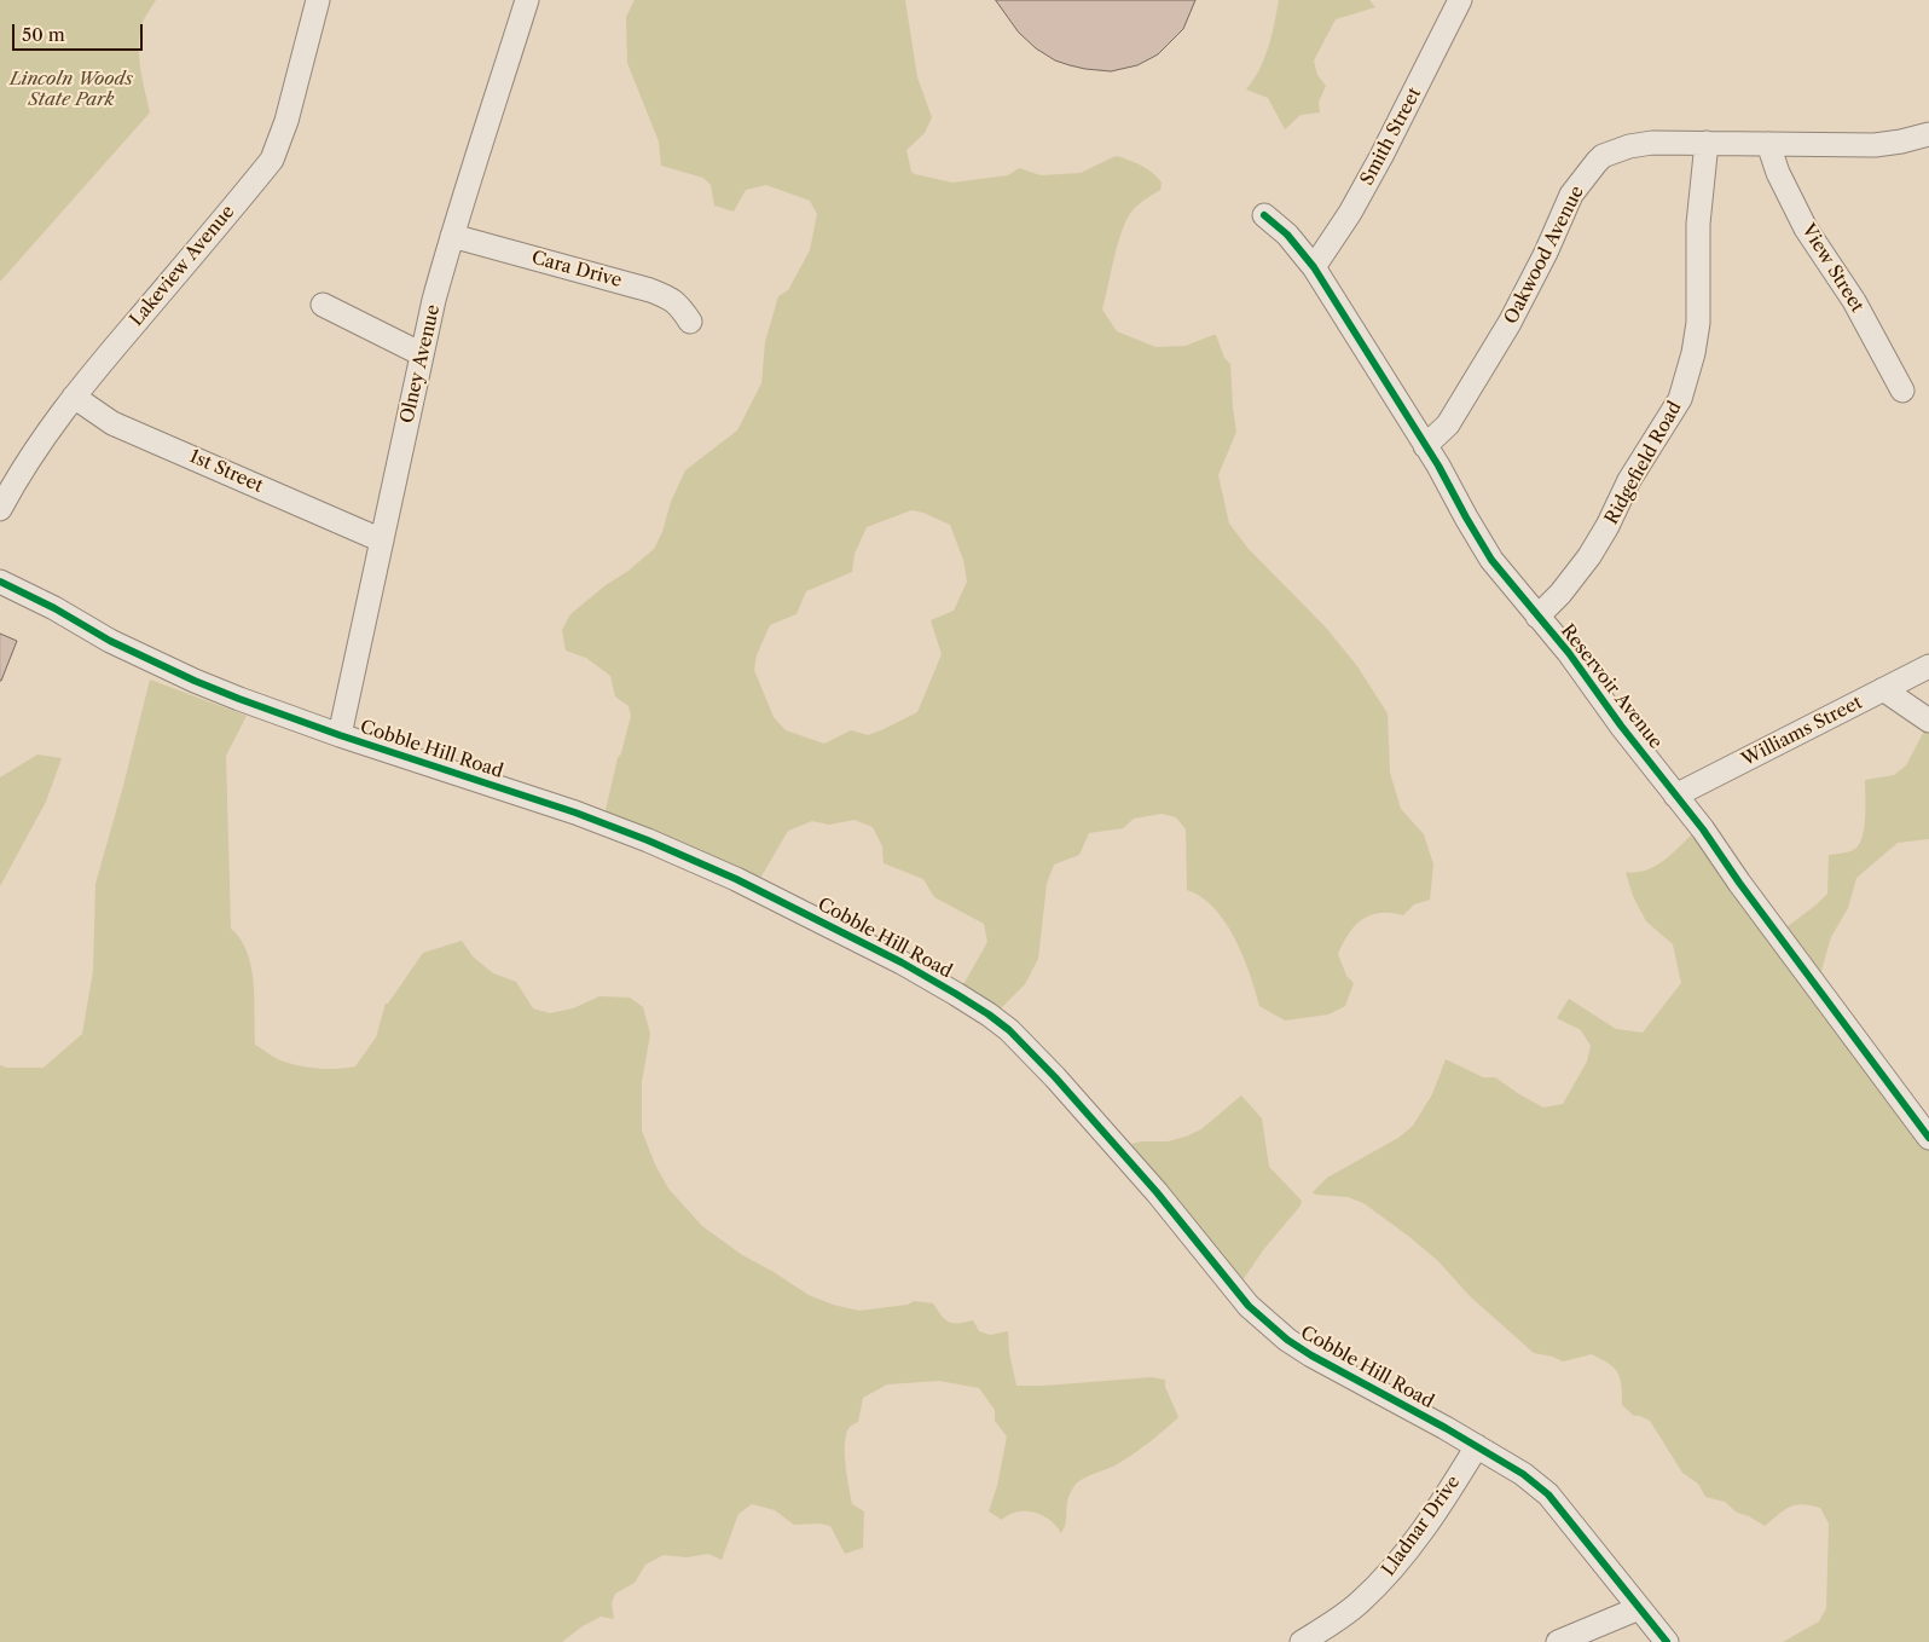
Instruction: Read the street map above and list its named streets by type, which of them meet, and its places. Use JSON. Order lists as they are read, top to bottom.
{
  "streets": {
    "street": [
      "Smith Street",
      "Oakwood Avenue",
      "Lakeview Avenue",
      "View Street",
      "Cara Drive",
      "Olney Avenue",
      "Ridgefield Road",
      "1st Street",
      "Reservoir Avenue",
      "Williams Street",
      "Cobble Hill Road",
      "Lladnar Drive"
    ]
  },
  "crossings": [
    ["Smith Street", "Reservoir Avenue"],
    ["Oakwood Avenue", "View Street"],
    ["Oakwood Avenue", "Ridgefield Road"],
    ["Oakwood Avenue", "Reservoir Avenue"],
    ["Lakeview Avenue", "1st Street"],
    ["Cara Drive", "Olney Avenue"],
    ["Olney Avenue", "1st Street"],
    ["Olney Avenue", "Cobble Hill Road"],
    ["Ridgefield Road", "Reservoir Avenue"],
    ["Reservoir Avenue", "Williams Street"],
    ["Cobble Hill Road", "Lladnar Drive"]
  ],
  "parks": ["Lincoln Woods State Park"],
  "scale_bar": "50 m"
}
